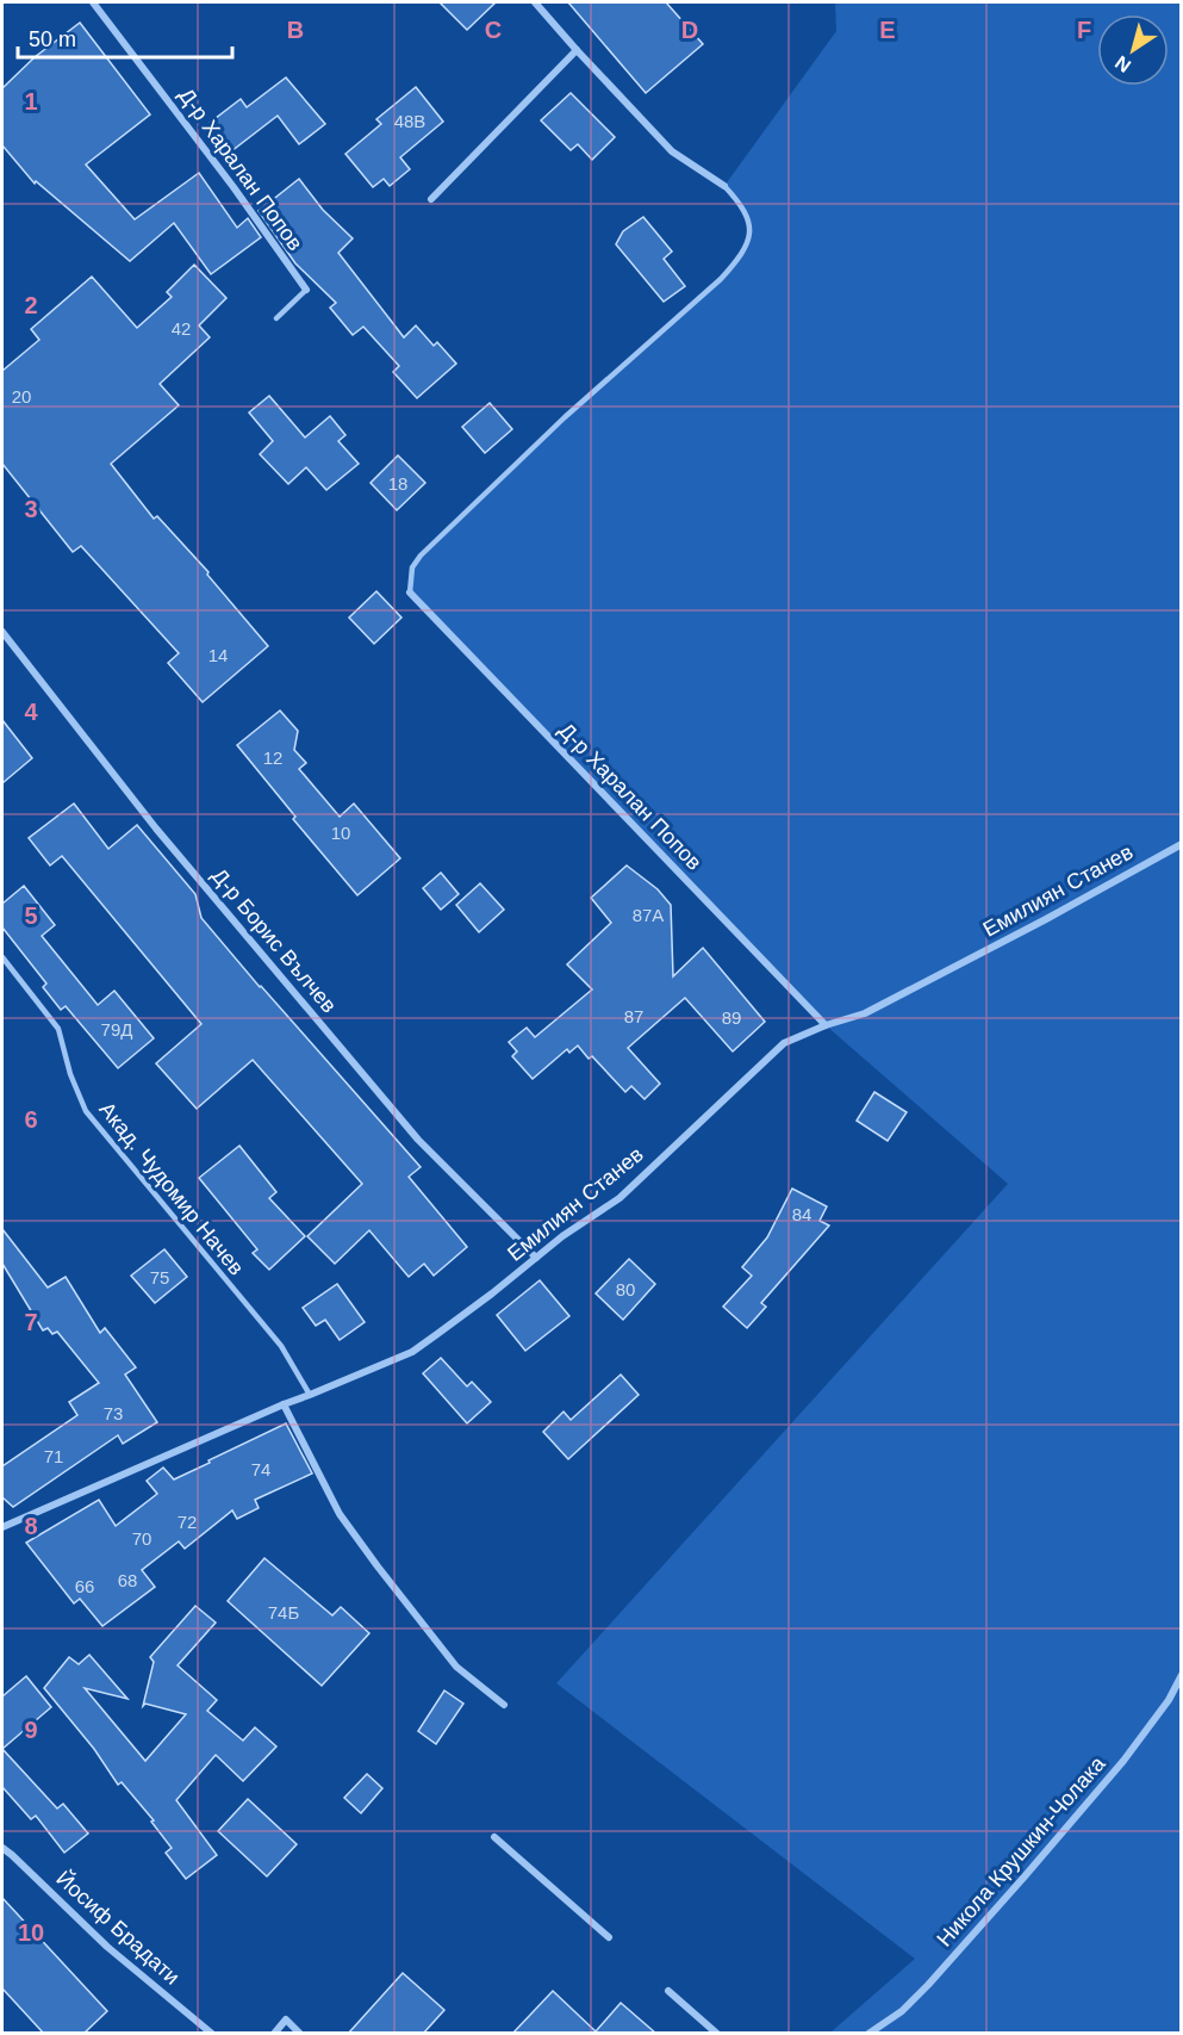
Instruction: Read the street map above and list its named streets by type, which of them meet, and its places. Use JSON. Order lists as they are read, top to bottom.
{
  "streets": {
    "street": [
      "Д-р Харалан Попов",
      "Емилиян Станев",
      "Д-р Борис Вълчев",
      "Никола Крушкин-Чолака",
      "Йосиф Брадати"
    ],
    "lane": ["Акад. Чудомир Начев"]
  },
  "crossings": [
    ["Д-р Харалан Попов", "Емилиян Станев"],
    ["Емилиян Станев", "Д-р Борис Вълчев"],
    ["Емилиян Станев", "Акад. Чудомир Начев"]
  ],
  "house_numbers": [
    "48В",
    "42",
    "20",
    "18",
    "14",
    "12",
    "10",
    "87А",
    "87",
    "89",
    "79Д",
    "84",
    "75",
    "80",
    "73",
    "71",
    "74",
    "72",
    "70",
    "68",
    "66",
    "74Б"
  ],
  "scale_bar": "50 m",
  "north": "bottom left",
  "grid": {
    "columns": [
      "B",
      "C",
      "D",
      "E",
      "F"
    ],
    "rows": [
      "1",
      "2",
      "3",
      "4",
      "5",
      "6",
      "7",
      "8",
      "9",
      "10"
    ]
  }
}
